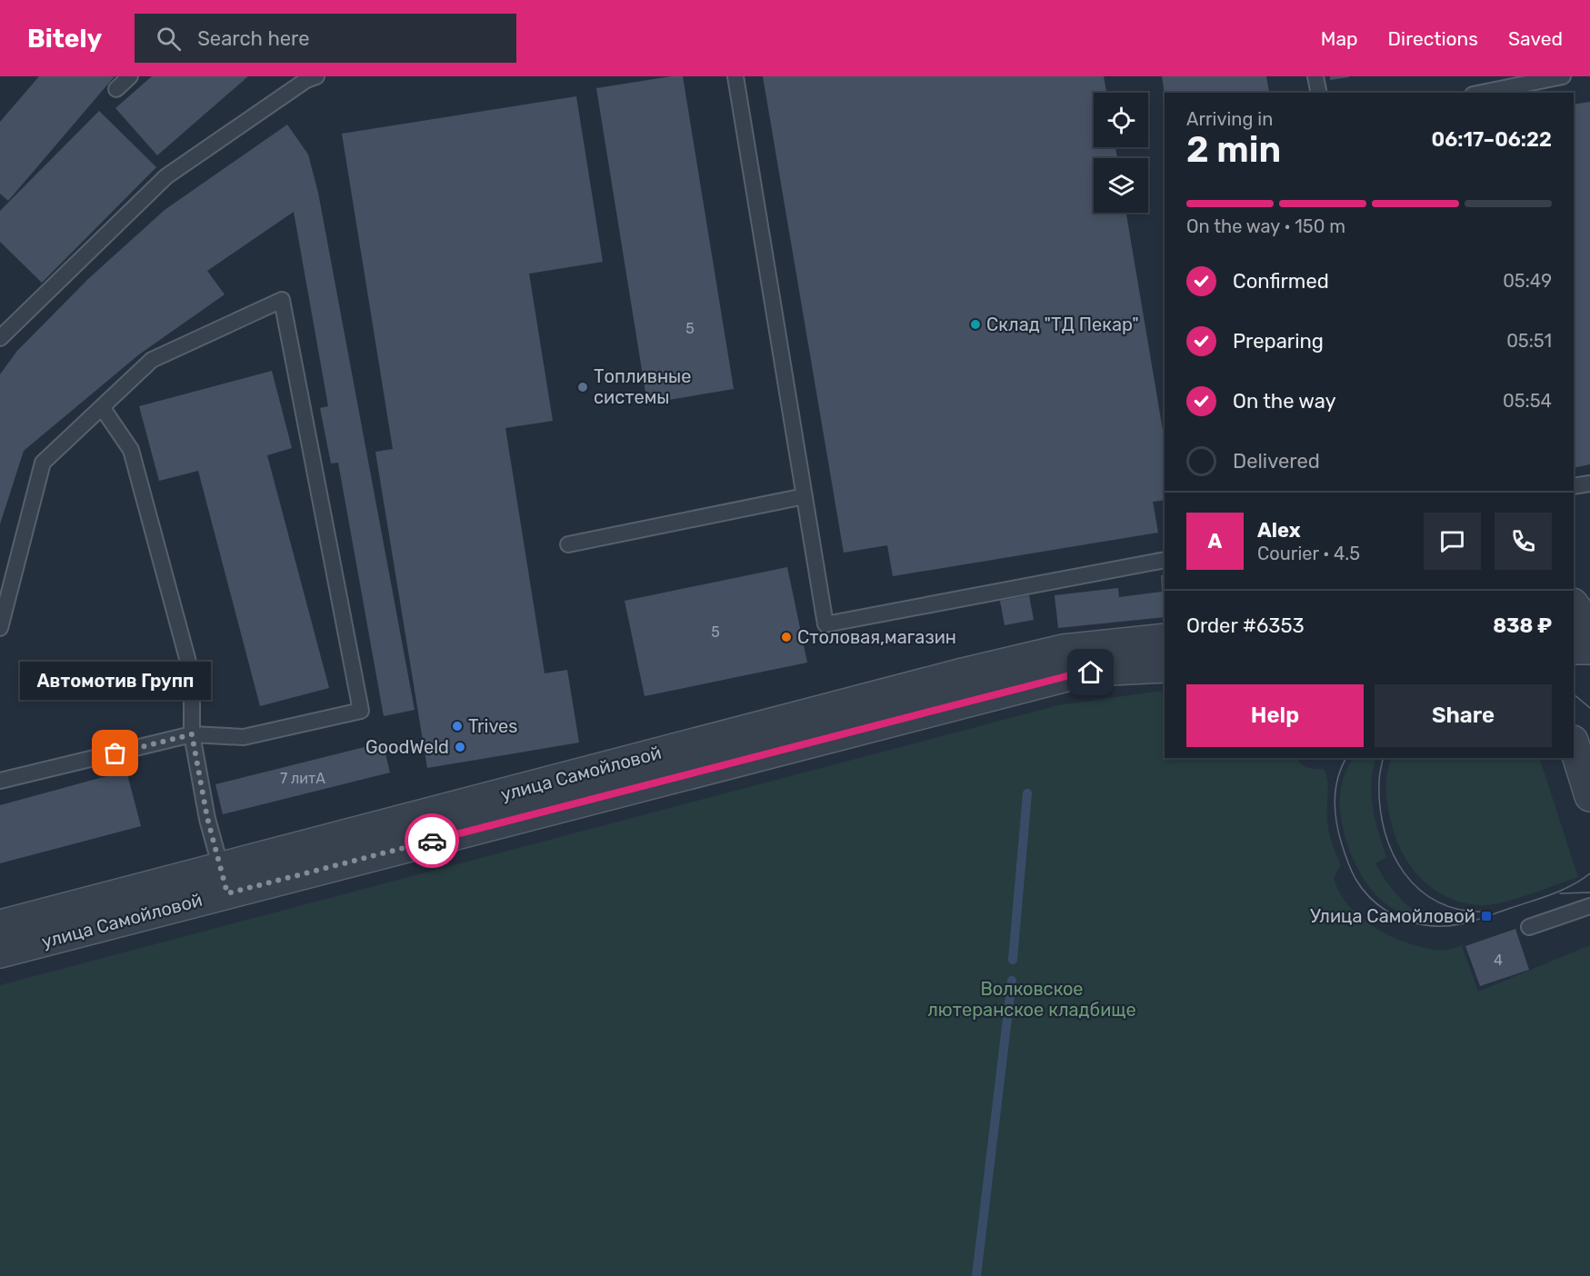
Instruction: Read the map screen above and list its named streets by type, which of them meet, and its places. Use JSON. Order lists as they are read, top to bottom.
{
  "streets": {
    "street": ["улица Самойловой"]
  },
  "parks": ["Волковское лютеранское кладбище"],
  "places": {
    "other": [
      "Склад \"ТД Пекар\"",
      "Топливные системы",
      "Столовая,магазин",
      "Trives",
      "GoodWeld",
      "Автомотив Групп"
    ],
    "transit": ["Улица Самойловой"]
  },
  "house_numbers": [
    "5",
    "5",
    "7 литА",
    "4"
  ],
  "page": {
    "header": "Bitely",
    "search": "Search here",
    "nav": ["Map", "Directions", "Saved"],
    "heading": ["2 min", "Arriving in", "06:17–06:22"],
    "panel": [
      "Alex",
      "Courier · 4.5",
      "Order #6353",
      "838 ₽"
    ],
    "bar": "On the way · 150 m",
    "list": [
      ["Confirmed", "05:49"],
      ["Preparing", "05:51"],
      ["On the way", "05:54"],
      "Delivered"
    ],
    "round": "A",
    "bubble": "Автомотив Групп",
    "buttons": ["Help", "Share"]
  }
}
